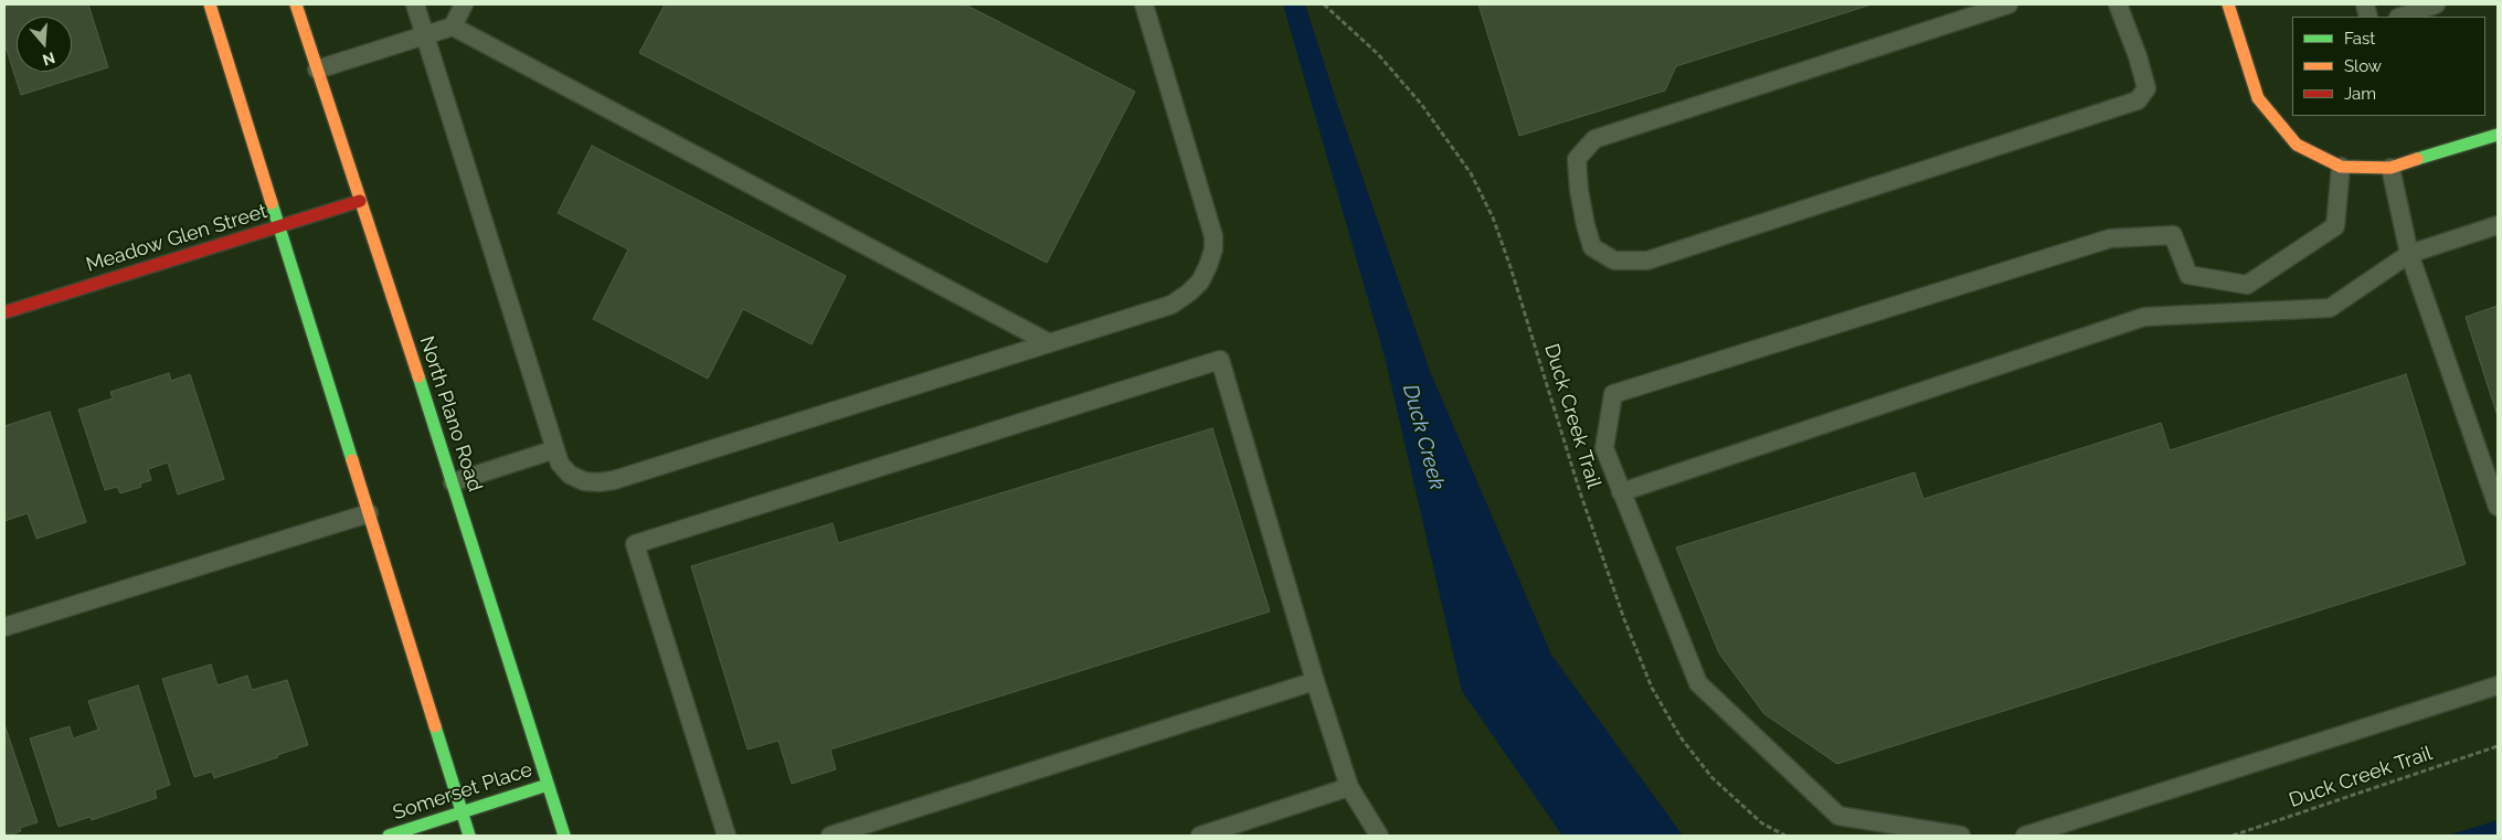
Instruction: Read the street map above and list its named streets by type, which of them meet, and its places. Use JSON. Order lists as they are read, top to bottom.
{
  "streets": {
    "main road": ["Meadow Glen Street", "North Plano Road", "Somerset Place"],
    "path": ["Duck Creek Trail"]
  },
  "crossings": [
    ["Meadow Glen Street", "North Plano Road"],
    ["North Plano Road", "Somerset Place"]
  ],
  "water": ["Duck Creek"],
  "legend": ["Fast", "Slow", "Jam"],
  "north": "bottom"
}
